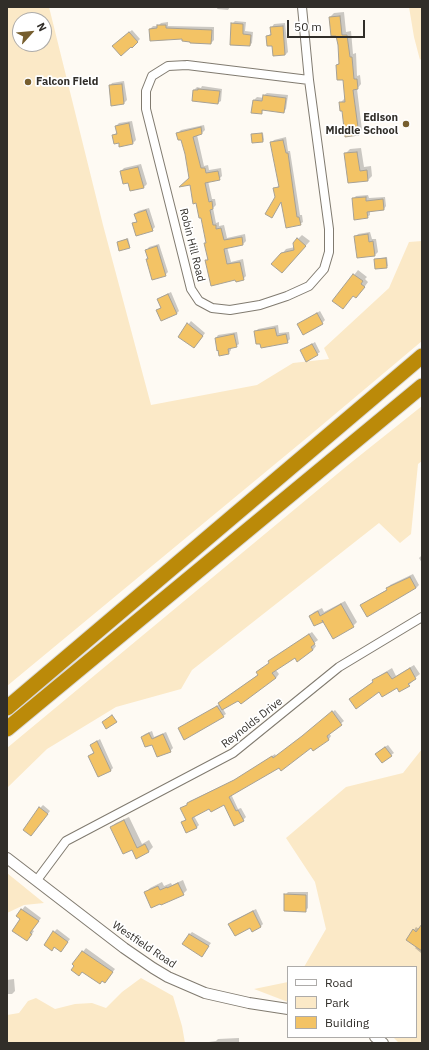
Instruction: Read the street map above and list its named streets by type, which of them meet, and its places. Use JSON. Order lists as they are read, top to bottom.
{
  "streets": {
    "street": ["Robin Hill Road", "Reynolds Drive", "Westfield Road"]
  },
  "crossings": [
    ["Reynolds Drive", "Westfield Road"]
  ],
  "places": ["Falcon Field", "Edison Middle School"],
  "legend": ["Road", "Park", "Building"],
  "scale_bar": "50 m",
  "north": "top right"
}
